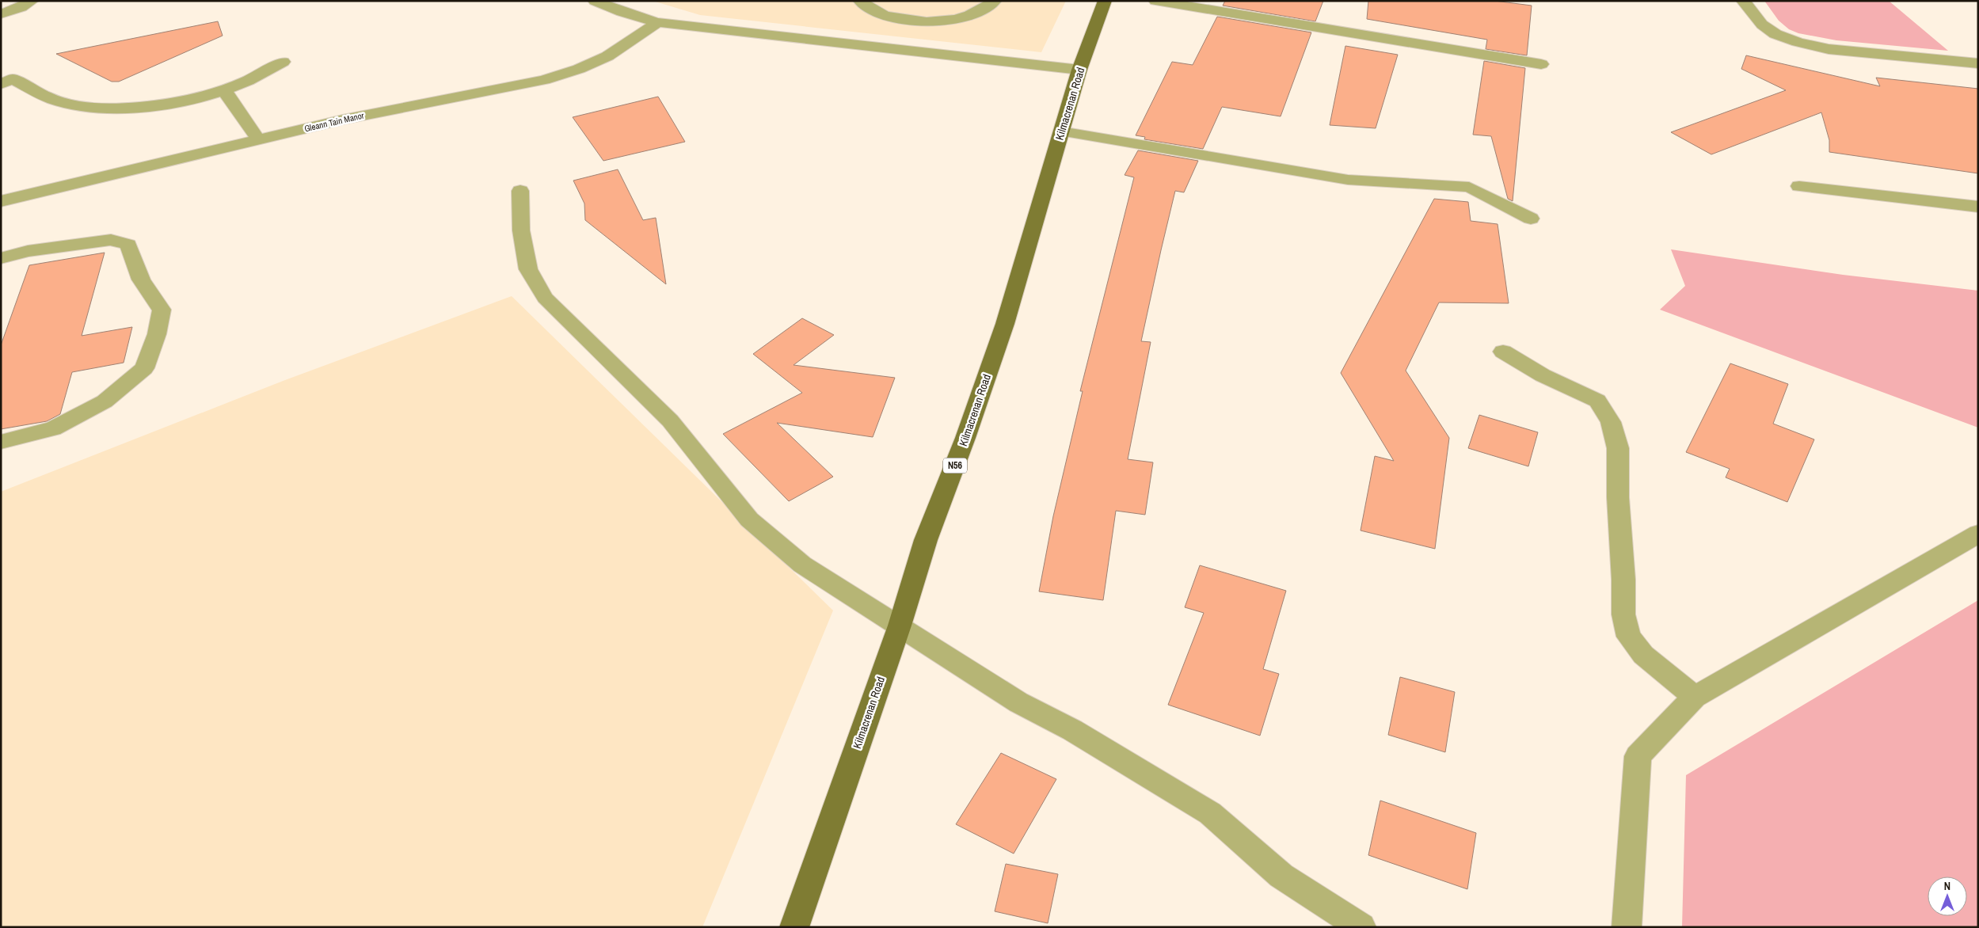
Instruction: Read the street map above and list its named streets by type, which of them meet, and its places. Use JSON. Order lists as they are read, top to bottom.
{
  "streets": {
    "main road": ["Kilmacrenan Road", "N56"],
    "street": ["Gleann Tain Manor"]
  },
  "north": "top"
}
